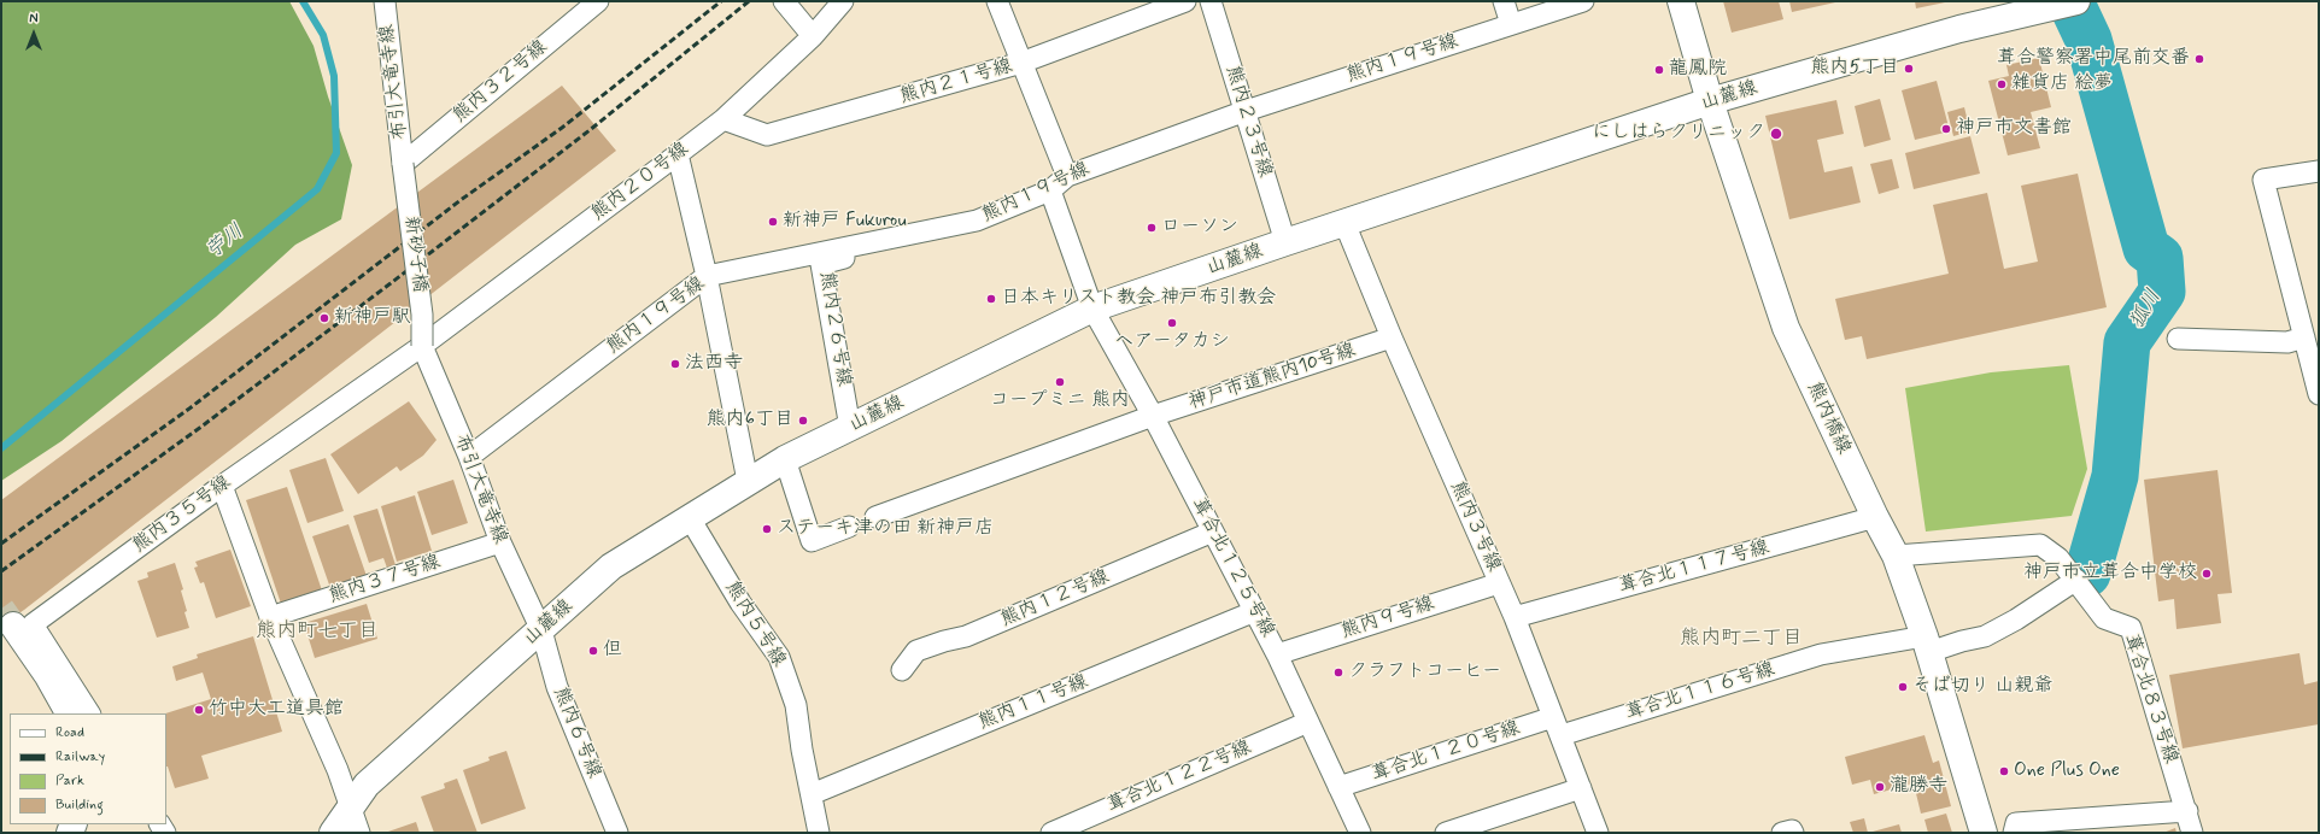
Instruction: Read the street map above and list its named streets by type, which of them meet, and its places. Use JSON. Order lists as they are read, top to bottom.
{
  "streets": {
    "main road": ["山麓線", "熊内橋線"],
    "street": [
      "熊内１９号線",
      "布引大竜寺線",
      "熊内３２号線",
      "熊内２１号線",
      "熊内２３号線",
      "熊内２０号線",
      "新砂子橋",
      "熊内２６号線",
      "神戸市道熊内10号線",
      "熊内３５号線",
      "熊内３号線",
      "葺合北１２５号線",
      "葺合北１１７号線",
      "熊内３７号線",
      "熊内１２号線",
      "熊内９号線",
      "熊内５号線",
      "葺合北１１６号線",
      "葺合北８３号線",
      "熊内１１号線",
      "熊内６号線",
      "葺合北１２０号線",
      "葺合北１２２号線"
    ]
  },
  "crossings": [
    ["熊内１９号線", "布引大竜寺線"],
    ["熊内１９号線", "熊内２３号線"],
    ["熊内１９号線", "熊内２６号線"],
    ["熊内１９号線", "葺合北１２５号線"],
    ["布引大竜寺線", "熊内３２号線"],
    ["布引大竜寺線", "山麓線"],
    ["布引大竜寺線", "熊内２０号線"],
    ["布引大竜寺線", "新砂子橋"],
    ["布引大竜寺線", "熊内３５号線"],
    ["布引大竜寺線", "熊内３７号線"],
    ["布引大竜寺線", "熊内６号線"],
    ["熊内３２号線", "新砂子橋"],
    ["熊内２１号線", "熊内２０号線"],
    ["山麓線", "熊内２３号線"],
    ["山麓線", "熊内２６号線"],
    ["山麓線", "熊内橋線"],
    ["山麓線", "熊内３号線"],
    ["山麓線", "葺合北１２５号線"],
    ["山麓線", "熊内５号線"],
    ["山麓線", "熊内６号線"],
    ["熊内２０号線", "新砂子橋"],
    ["熊内２０号線", "熊内３５号線"],
    ["新砂子橋", "熊内３５号線"],
    ["神戸市道熊内10号線", "熊内３号線"],
    ["神戸市道熊内10号線", "葺合北１２５号線"],
    ["熊内橋線", "葺合北１１７号線"],
    ["熊内橋線", "葺合北１１６号線"],
    ["熊内橋線", "葺合北８３号線"],
    ["熊内３号線", "葺合北１１７号線"],
    ["熊内３号線", "熊内９号線"],
    ["熊内３号線", "葺合北１１６号線"],
    ["熊内３号線", "葺合北１２０号線"],
    ["葺合北１２５号線", "熊内１２号線"],
    ["葺合北１２５号線", "熊内９号線"],
    ["葺合北１２５号線", "熊内１１号線"],
    ["葺合北１２５号線", "葺合北１２０号線"],
    ["葺合北１２５号線", "葺合北１２２号線"],
    ["熊内５号線", "熊内１１号線"],
    ["葺合北１１６号線", "葺合北８３号線"],
    ["葺合北１１６号線", "葺合北１２０号線"]
  ],
  "districts": ["熊内町七丁目", "熊内町二丁目"],
  "water": ["苧川", "狐川"],
  "places": [
    "葺合警察署中尾前交番",
    "熊内5丁目",
    "龍鳳院",
    "雑貨店 絵夢",
    "神戸市文書館",
    "にしはらクリニック",
    "新神戸 Fukurou",
    "ローソン",
    "日本キリスト教会 神戸布引教会",
    "新神戸駅",
    "ヘアータカシ",
    "法西寺",
    "コープミニ 熊内",
    "熊内6丁目",
    "ステーキ津の田 新神戸店",
    "神戸市立葺合中学校",
    "但",
    "クラフトコーヒー",
    "そば切り 山親爺",
    "竹中大工道具館",
    "One Plus One",
    "瀧勝寺"
  ],
  "legend": [
    "Road",
    "Railway",
    "Park",
    "Building"
  ],
  "north": "top"
}
